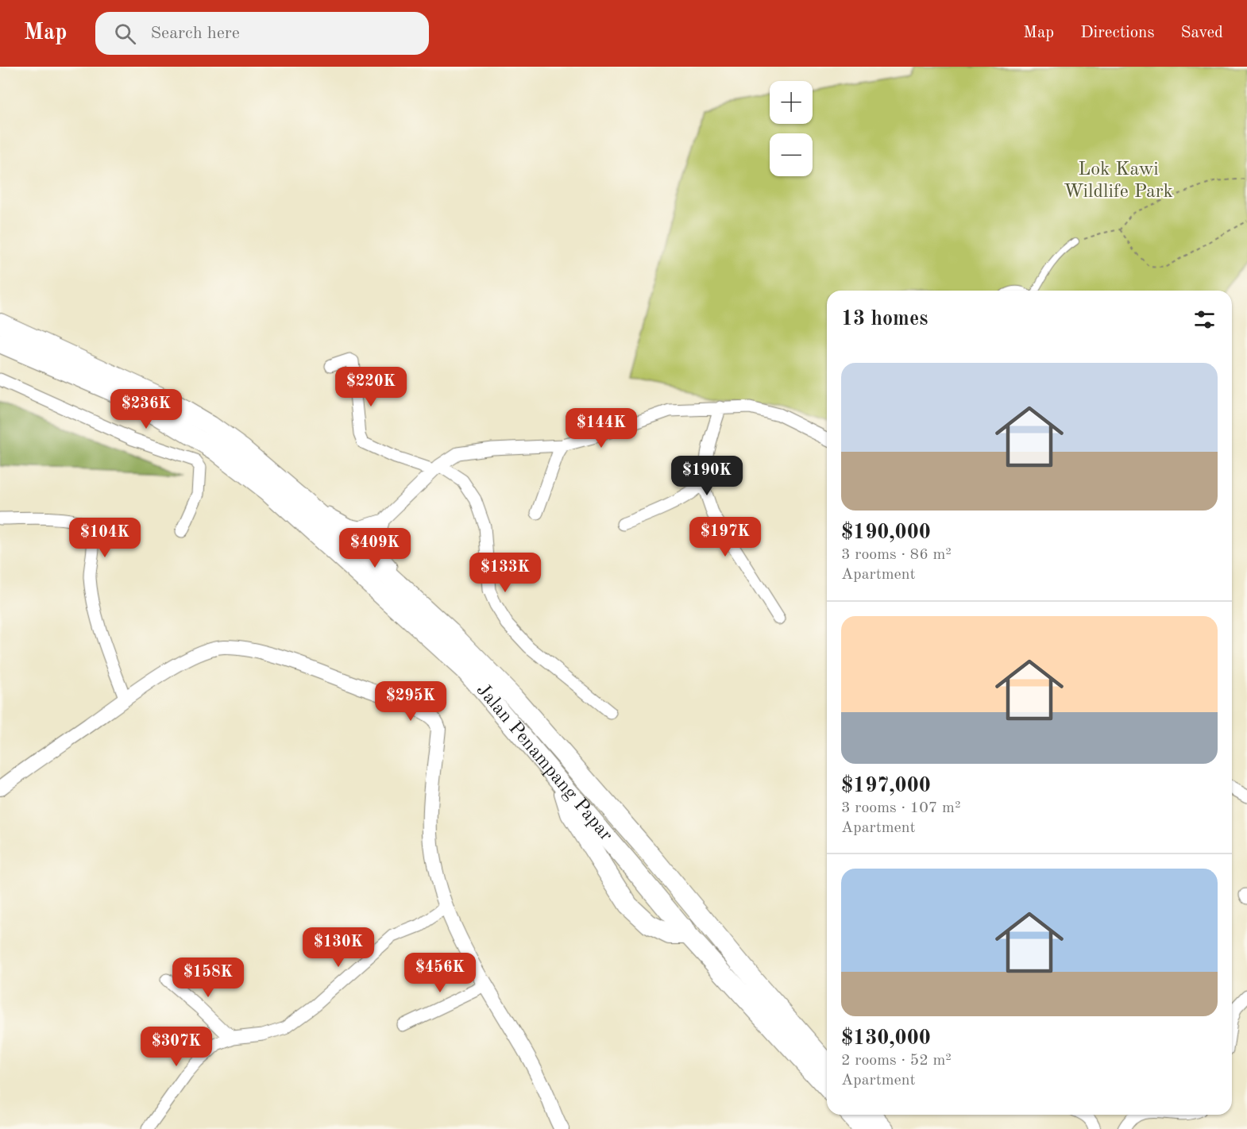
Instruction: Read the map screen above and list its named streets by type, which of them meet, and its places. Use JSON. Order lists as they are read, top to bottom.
{
  "streets": {
    "main road": ["Jalan Penampang Papar"]
  },
  "parks": ["Lok Kawi Wildlife Park"],
  "page": {
    "header": "Map",
    "search": "Search here",
    "nav": ["Map", "Directions", "Saved"],
    "map_buttons": ["+", "−"],
    "heading": "13 homes",
    "list": [
      {
        "name": "$190,000",
        "note": "3 rooms · 86 m² · Apartment"
      },
      {
        "name": "$197,000",
        "note": "3 rooms · 107 m² · Apartment"
      },
      {
        "name": "$130,000",
        "note": "2 rooms · 52 m² · Apartment"
      }
    ],
    "price": [
      "$220K",
      "$236K",
      "$144K",
      "$190K",
      "$197K",
      "$104K",
      "$409K",
      "$133K",
      "$295K",
      "$130K",
      "$456K",
      "$158K",
      "$307K"
    ]
  }
}
